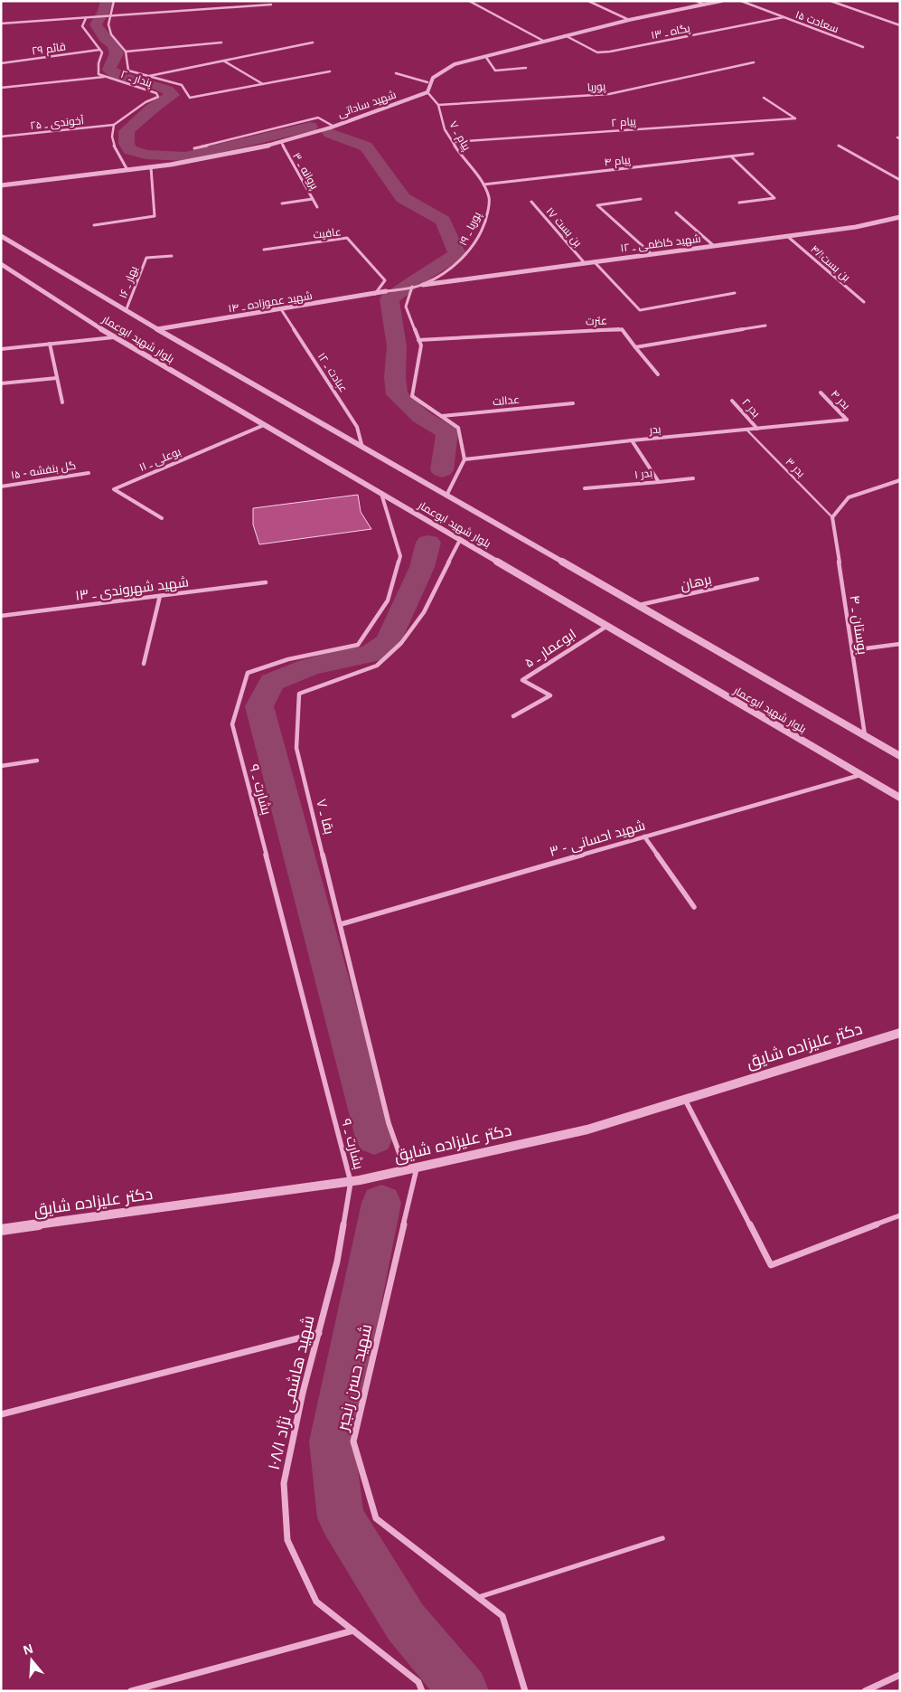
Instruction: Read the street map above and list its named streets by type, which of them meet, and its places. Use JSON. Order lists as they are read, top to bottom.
{
  "streets": {
    "street": [
      "سعادت ۱۵",
      "پگاه ـ ۱۳",
      "قائم ۲۹",
      "پندار ـ ۲",
      "پوریا",
      "شهید ساداتی",
      "پیام ۲",
      "آخوندی ـ ۲۵",
      "پیام ـ ۷",
      "پیام ۴",
      "پروانه ـ ۳",
      "بن بست ۱۷",
      "پوریا ـ ۱۹",
      "عافیت",
      "شهید کاظمی ـ ۱۲",
      "بن بست۴/۱",
      "بهار ـ ۱۶",
      "شهید عموزاده ـ ۱۴",
      "عترت",
      "بلوار شهید ابوعمار",
      "عبادت ـ ۱۲",
      "بدر ۴",
      "عدالت",
      "بدر ۲",
      "بدر",
      "بوعلی ـ ۱۱",
      "گل بنفشه - ۱۵",
      "بدر ۱",
      "برهان",
      "شهید شهروندی ـ ۱۳",
      "بوستان ـ ۴",
      "ابوعمار ـ ۵",
      "بشارت ـ ۹",
      "بقا ـ ۷",
      "شهید احسانی - ۳",
      "دکتر علیزاده شایق",
      "شهید حسن رنجبر",
      "شهید هاشمی نژاد ۱۰۸/۱"
    ],
    "lane": ["بدر ۳"]
  },
  "crossings": [
    ["سعادت ۱۵", "پگاه ـ ۱۳"],
    ["قائم ۲۹", "پندار ـ ۲"],
    ["پندار ـ ۲", "آخوندی ـ ۲۵"],
    ["پوریا", "پیام ـ ۷"],
    ["شهید ساداتی", "پیام ـ ۷"],
    ["شهید ساداتی", "پروانه ـ ۳"],
    ["پیام ۲", "پیام ـ ۷"],
    ["پیام ـ ۷", "پیام ۴"],
    ["پیام ـ ۷", "پوریا ـ ۱۹"],
    ["پیام ۴", "پوریا ـ ۱۹"],
    ["بن بست ۱۷", "شهید کاظمی ـ ۱۲"],
    ["پوریا ـ ۱۹", "شهید کاظمی ـ ۱۲"],
    ["پوریا ـ ۱۹", "شهید عموزاده ـ ۱۴"],
    ["عافیت", "شهید عموزاده ـ ۱۴"],
    ["شهید کاظمی ـ ۱۲", "بن بست۴/۱"],
    ["بهار ـ ۱۶", "بلوار شهید ابوعمار"],
    ["شهید عموزاده ـ ۱۴", "بلوار شهید ابوعمار"],
    ["شهید عموزاده ـ ۱۴", "عبادت ـ ۱۲"],
    ["بلوار شهید ابوعمار", "عبادت ـ ۱۲"],
    ["بلوار شهید ابوعمار", "بوعلی ـ ۱۱"],
    ["بلوار شهید ابوعمار", "برهان"],
    ["بلوار شهید ابوعمار", "بوستان ـ ۴"],
    ["بلوار شهید ابوعمار", "ابوعمار ـ ۵"],
    ["بلوار شهید ابوعمار", "بشارت ـ ۹"],
    ["بلوار شهید ابوعمار", "بقا ـ ۷"],
    ["بلوار شهید ابوعمار", "شهید احسانی - ۳"],
    ["بدر ۴", "بدر"],
    ["بدر ۲", "بدر"],
    ["بدر", "بدر ۳"],
    ["بدر", "بدر ۱"],
    ["بدر ۳", "بوستان ـ ۴"],
    ["بشارت ـ ۹", "دکتر علیزاده شایق"],
    ["بشارت ـ ۹", "شهید هاشمی نژاد ۱۰۸/۱"],
    ["بقا ـ ۷", "شهید احسانی - ۳"],
    ["بقا ـ ۷", "دکتر علیزاده شایق"],
    ["دکتر علیزاده شایق", "شهید حسن رنجبر"],
    ["دکتر علیزاده شایق", "شهید هاشمی نژاد ۱۰۸/۱"]
  ],
  "north": "top"
}
